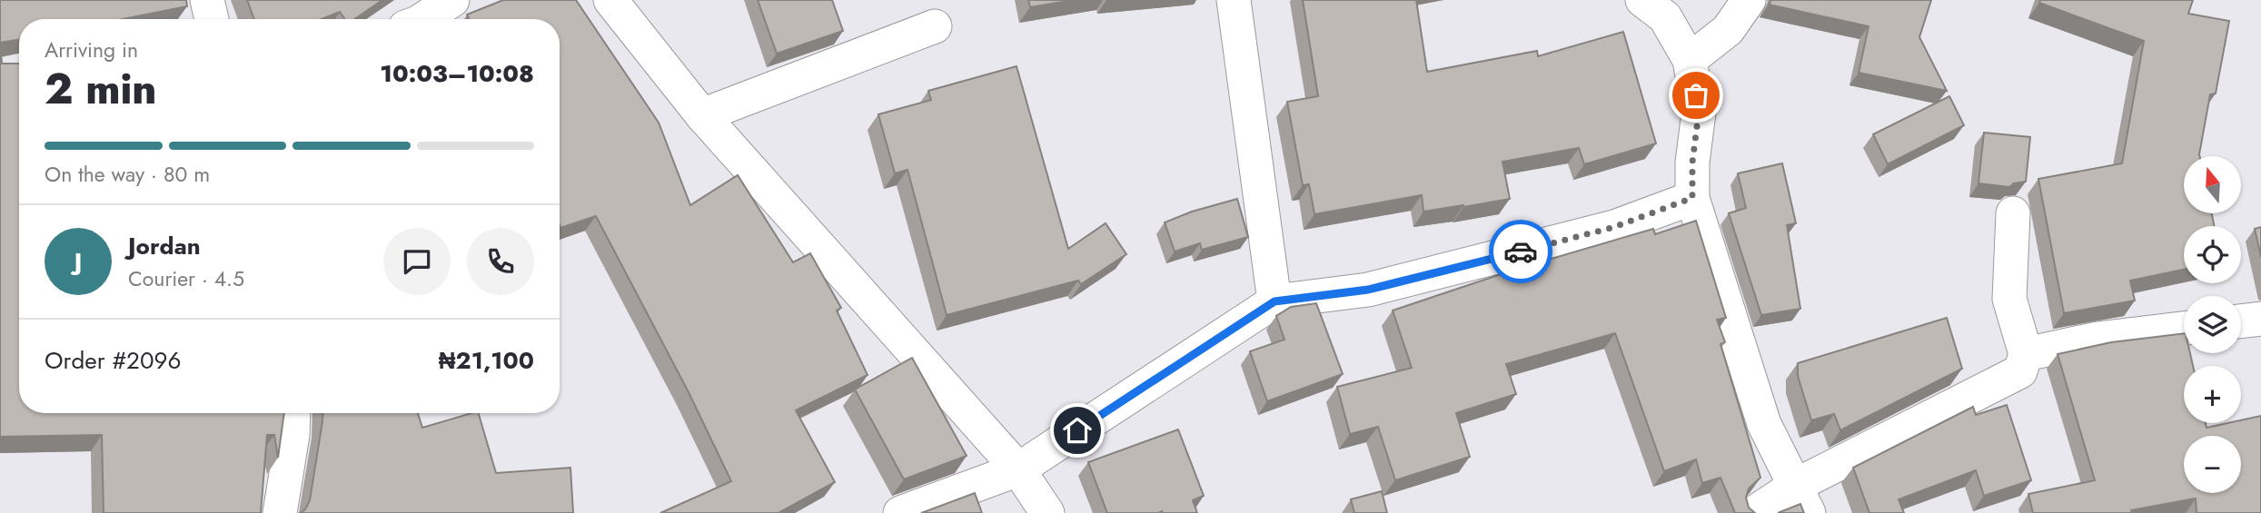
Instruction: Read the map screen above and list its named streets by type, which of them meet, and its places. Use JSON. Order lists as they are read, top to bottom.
{
  "north": "top",
  "page": {
    "heading": ["2 min", "Arriving in", "10:03–10:08"],
    "panel": [
      "Jordan",
      "Courier · 4.5",
      "Order #2096",
      "₦21,100"
    ],
    "bar": "On the way · 80 m",
    "map_buttons": ["+", "−"],
    "round": "J"
  }
}
